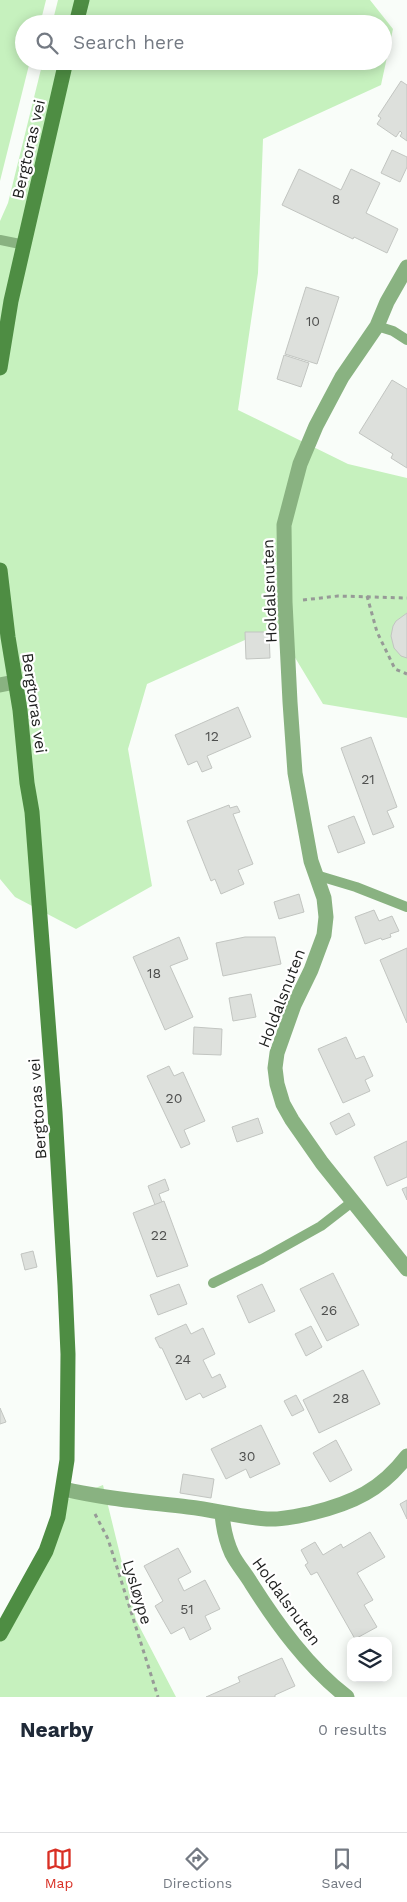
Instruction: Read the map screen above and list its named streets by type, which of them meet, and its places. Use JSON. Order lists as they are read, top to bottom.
{
  "streets": {
    "street": ["Bergtoras vei", "Holdalsnuten"],
    "path": ["Lysløype"]
  },
  "house_numbers": [
    "8",
    "10",
    "12",
    "21",
    "18",
    "20",
    "22",
    "26",
    "24",
    "28",
    "30",
    "51"
  ],
  "page": {
    "search": "Search here",
    "heading": ["Nearby", "0 results"],
    "nav": ["Map", "Directions", "Saved"]
  }
}
